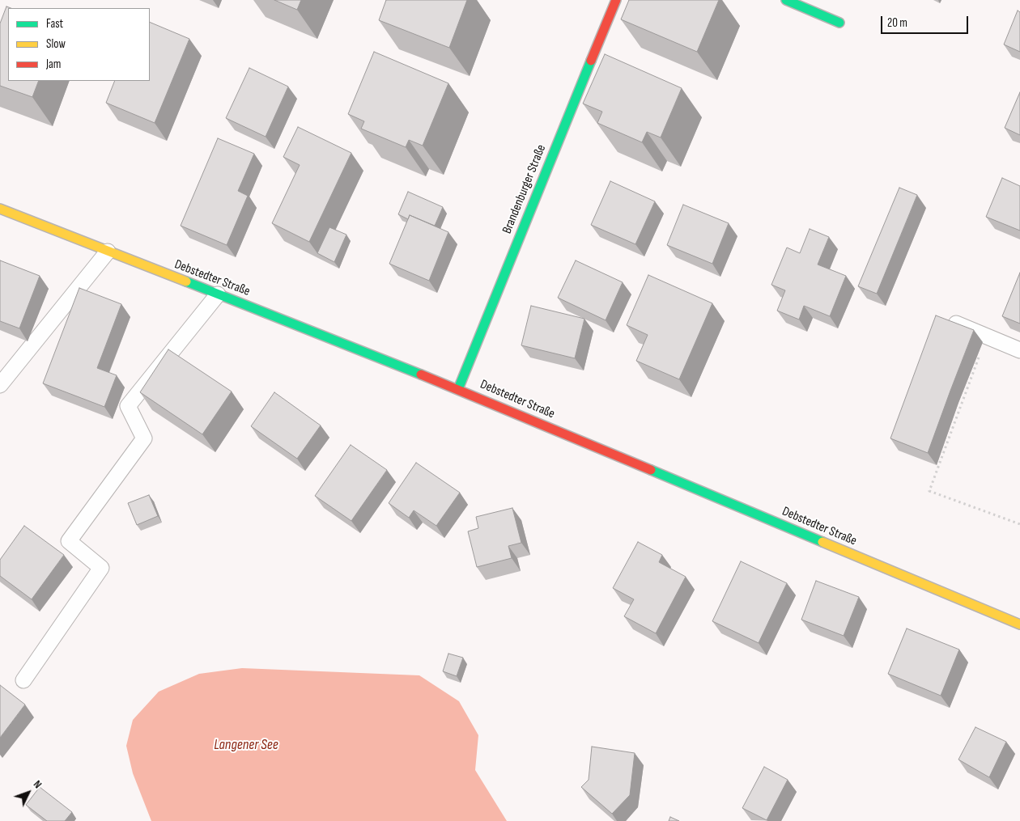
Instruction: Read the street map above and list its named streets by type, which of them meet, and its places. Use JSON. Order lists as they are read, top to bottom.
{
  "streets": {
    "main road": ["Brandenburger Straße", "Debstedter Straße"]
  },
  "crossings": [
    ["Brandenburger Straße", "Debstedter Straße"]
  ],
  "water": ["Langener See"],
  "legend": ["Fast", "Slow", "Jam"],
  "scale_bar": "20 m",
  "north": "top right"
}
